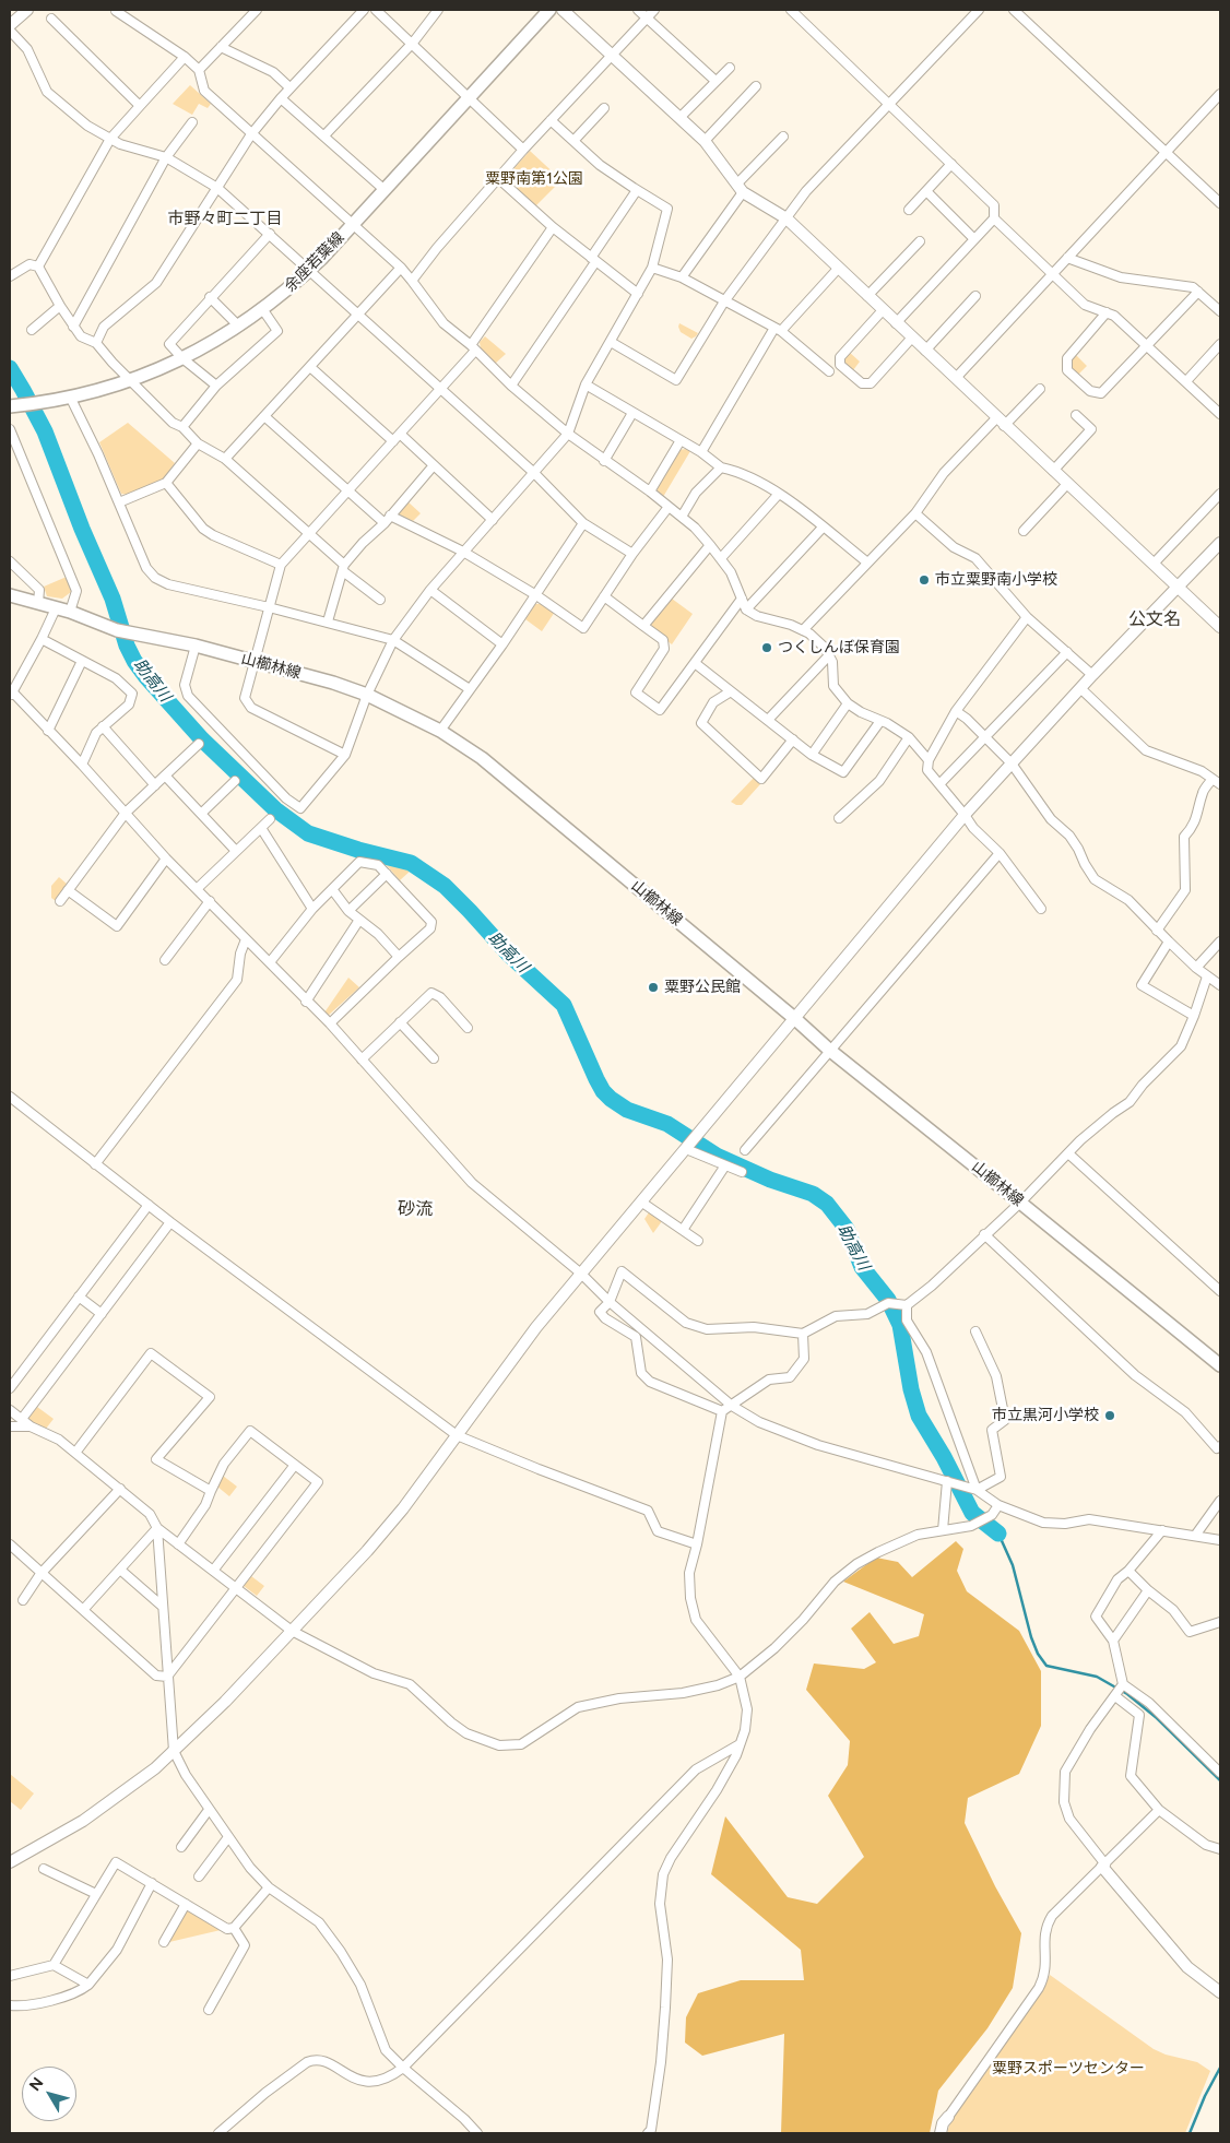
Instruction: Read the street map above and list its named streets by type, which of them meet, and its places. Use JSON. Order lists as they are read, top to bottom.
{
  "streets": {
    "main road": ["余座若葉線", "山櫛林線"]
  },
  "districts": ["市野々町二丁目", "公文名", "砂流"],
  "water": ["助高川"],
  "parks": ["粟野南第1公園", "粟野スポーツセンター"],
  "places": [
    "市立粟野南小学校",
    "つくしんぼ保育園",
    "粟野公民館",
    "市立黒河小学校"
  ],
  "north": "top left"
}
